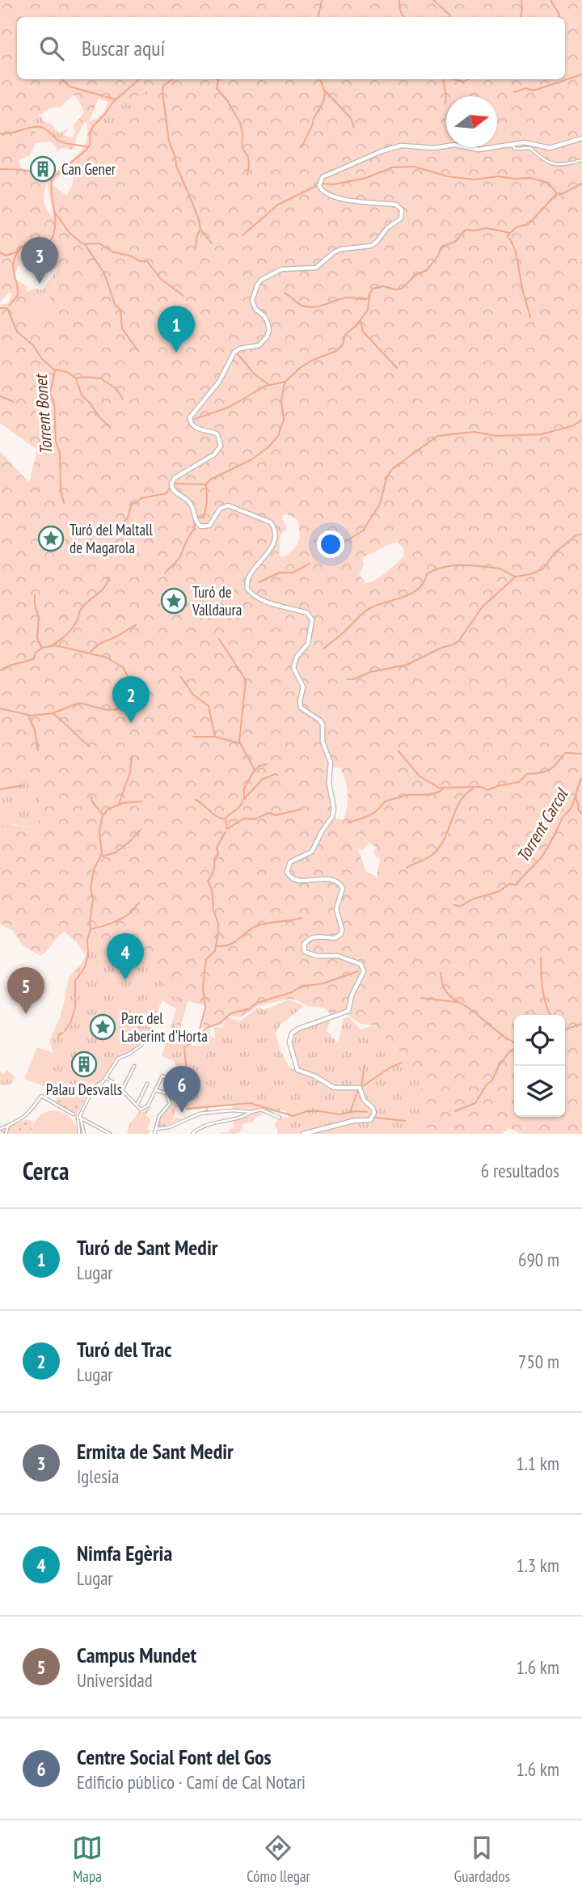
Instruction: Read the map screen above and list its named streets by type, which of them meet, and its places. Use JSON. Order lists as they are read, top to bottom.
{
  "water": ["Torrent Bonet", "Torrent Carcol"],
  "places": {
    "building": ["Can Gener", "Palau Desvalls"],
    "place": ["Turó del Maltall de Magarola", "Turó de Valldaura", "Parc del Laberint d'Horta"]
  },
  "north": "right",
  "page": {
    "search": "Buscar aquí",
    "pins": [
      "3",
      "1",
      "2",
      "4",
      "5",
      "6"
    ],
    "heading": ["Cerca", "6 resultados"],
    "list": [
      {
        "mark": "1",
        "name": "Turó de Sant Medir",
        "note": "Lugar",
        "value": "690 m"
      },
      {
        "mark": "2",
        "name": "Turó del Trac",
        "note": "Lugar",
        "value": "750 m"
      },
      {
        "mark": "3",
        "name": "Ermita de Sant Medir",
        "note": "Iglesia",
        "value": "1.1 km"
      },
      {
        "mark": "4",
        "name": "Nimfa Egèria",
        "note": "Lugar",
        "value": "1.3 km"
      },
      {
        "mark": "5",
        "name": "Campus Mundet",
        "note": "Universidad",
        "value": "1.6 km"
      },
      {
        "mark": "6",
        "name": "Centre Social Font del Gos",
        "note": "Edificio público · Camí de Cal Notari",
        "value": "1.6 km"
      }
    ],
    "nav": ["Mapa", "Cómo llegar", "Guardados"]
  }
}
